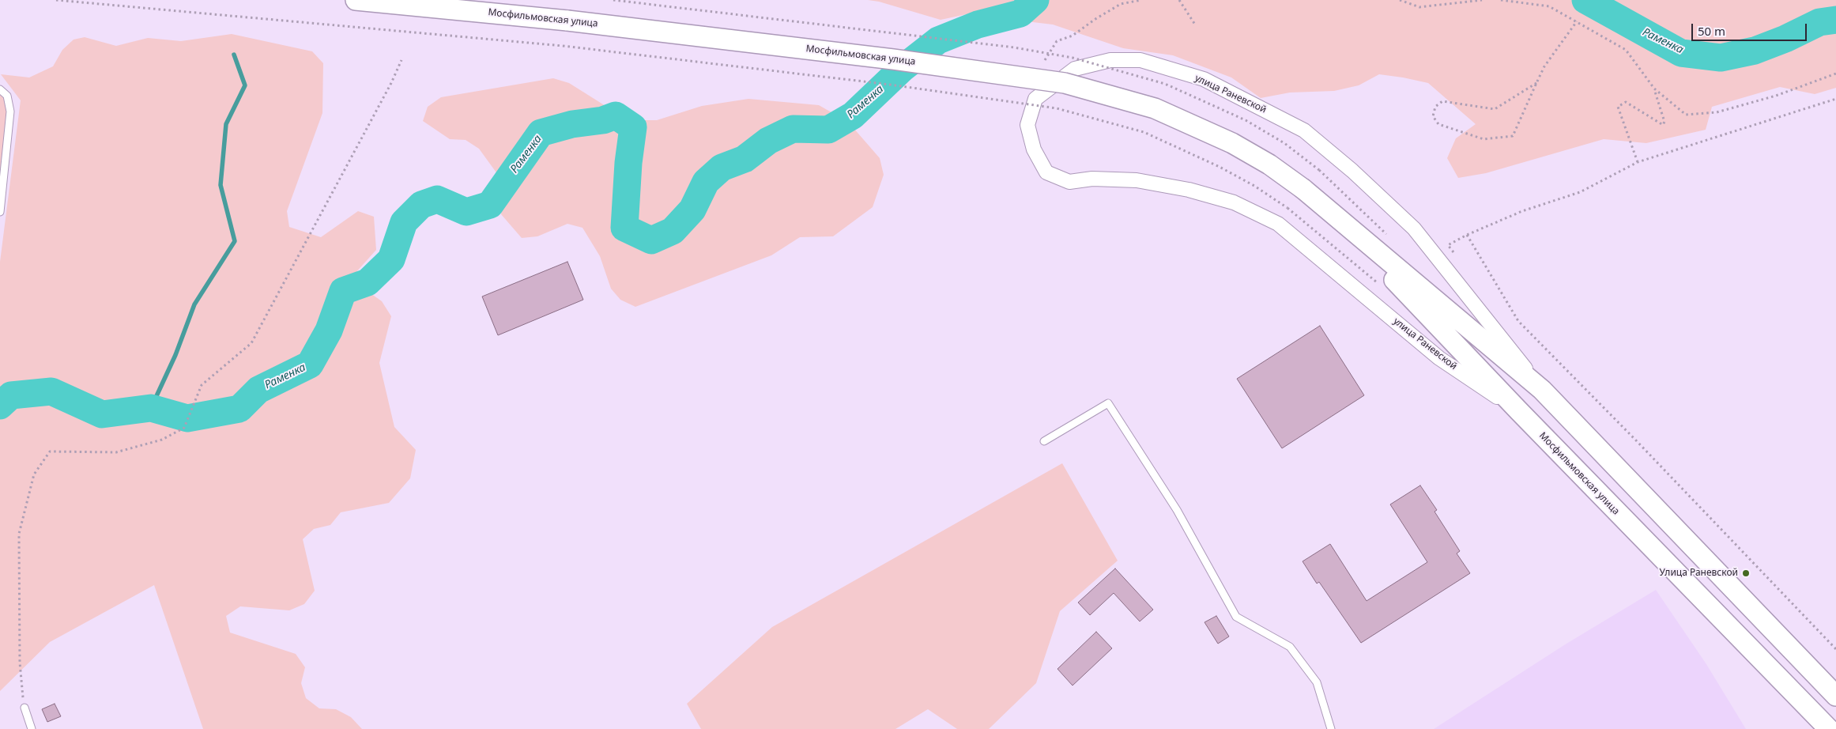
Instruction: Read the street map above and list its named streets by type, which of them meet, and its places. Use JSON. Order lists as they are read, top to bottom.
{
  "streets": {
    "street": ["Мосфильмовская улица", "улица Раневской"]
  },
  "crossings": [
    ["Мосфильмовская улица", "улица Раневской"]
  ],
  "water": ["Раменка"],
  "places": ["Улица Раневской"],
  "scale_bar": "50 m"
}
